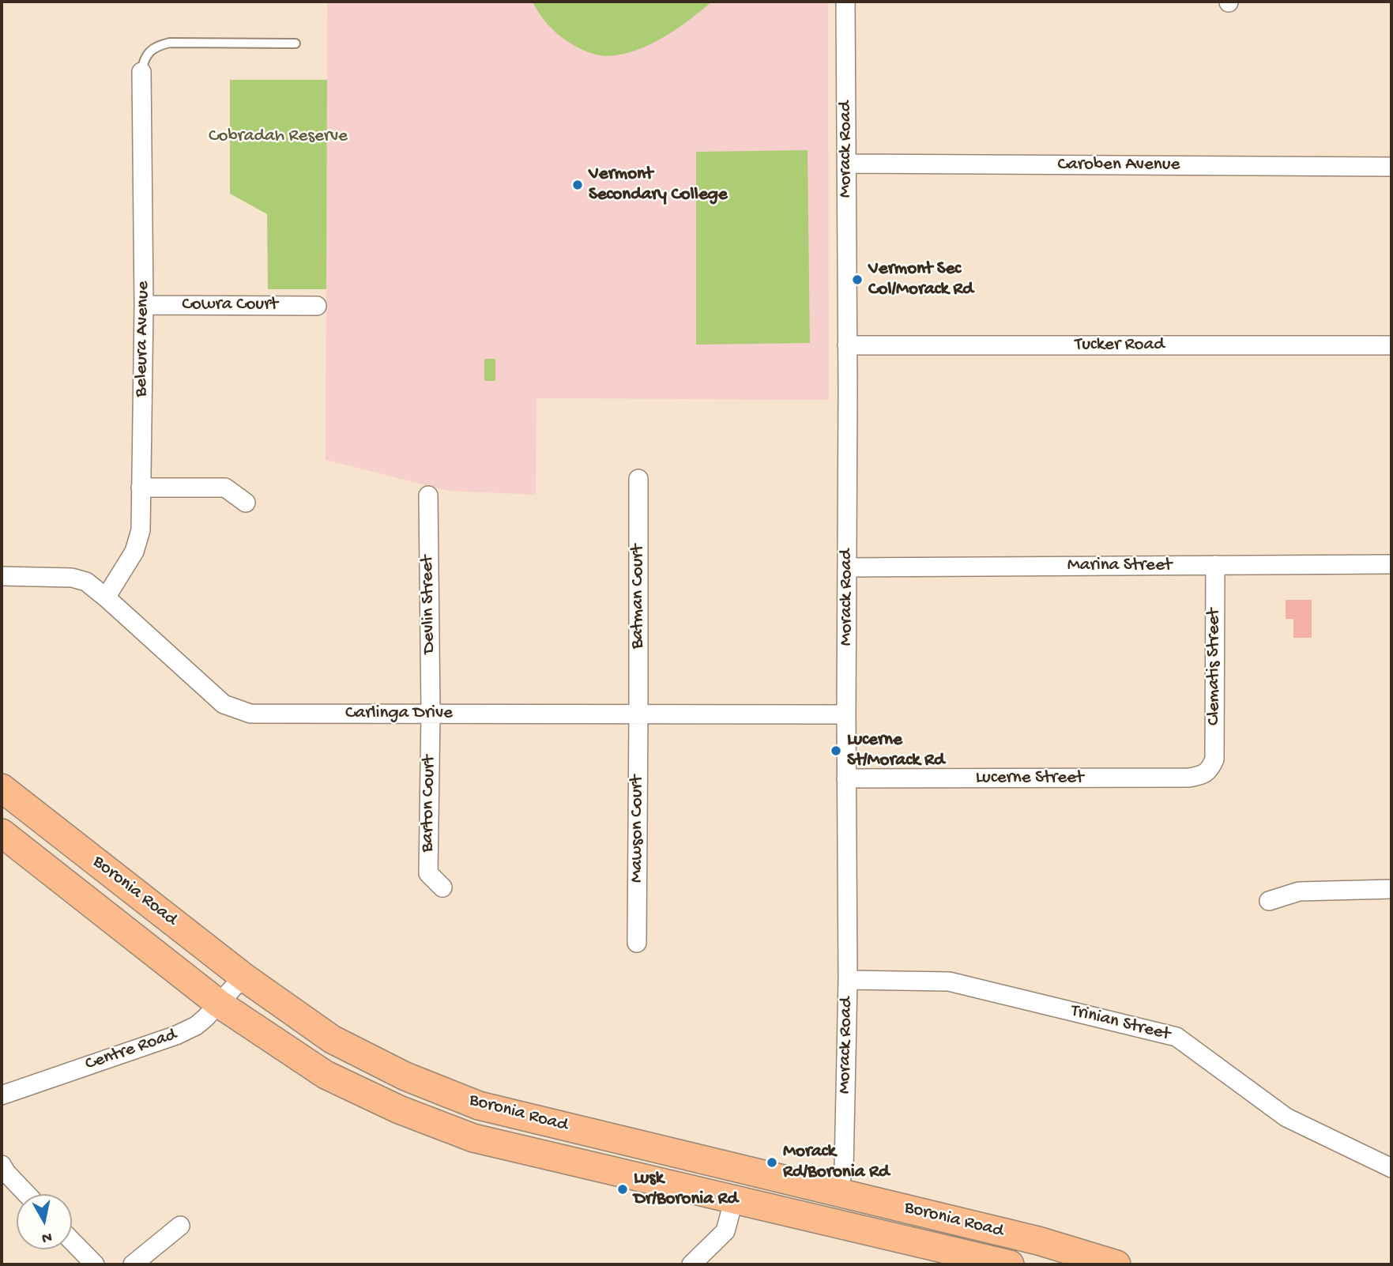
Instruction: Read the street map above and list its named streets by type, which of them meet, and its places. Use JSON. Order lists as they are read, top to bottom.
{
  "streets": {
    "main road": ["Boronia Road"],
    "street": [
      "Morack Road",
      "Caroben Avenue",
      "Cowra Court",
      "Beleura Avenue",
      "Tucker Road",
      "Marina Street",
      "Batman Court",
      "Devlin Street",
      "Clematis Street",
      "Carlinga Drive",
      "Lucerne Street",
      "Barton Court",
      "Mawson Court",
      "Trinian Street",
      "Centre Road"
    ]
  },
  "crossings": [
    ["Morack Road", "Caroben Avenue"],
    ["Morack Road", "Tucker Road"],
    ["Morack Road", "Marina Street"],
    ["Morack Road", "Carlinga Drive"],
    ["Morack Road", "Lucerne Street"],
    ["Morack Road", "Boronia Road"],
    ["Morack Road", "Trinian Street"],
    ["Cowra Court", "Beleura Avenue"],
    ["Beleura Avenue", "Carlinga Drive"],
    ["Marina Street", "Clematis Street"],
    ["Batman Court", "Carlinga Drive"],
    ["Batman Court", "Mawson Court"],
    ["Devlin Street", "Carlinga Drive"],
    ["Devlin Street", "Barton Court"],
    ["Clematis Street", "Lucerne Street"],
    ["Carlinga Drive", "Barton Court"],
    ["Carlinga Drive", "Mawson Court"],
    ["Boronia Road", "Centre Road"]
  ],
  "parks": ["Cobradah Reserve"],
  "places": [
    "Vermont Secondary College",
    "Vermont Sec Col/Morack Rd",
    "Lucerne St/Morack Rd",
    "Morack Rd/Boronia Rd",
    "Lusk Dr/Boronia Rd"
  ],
  "north": "bottom"
}
